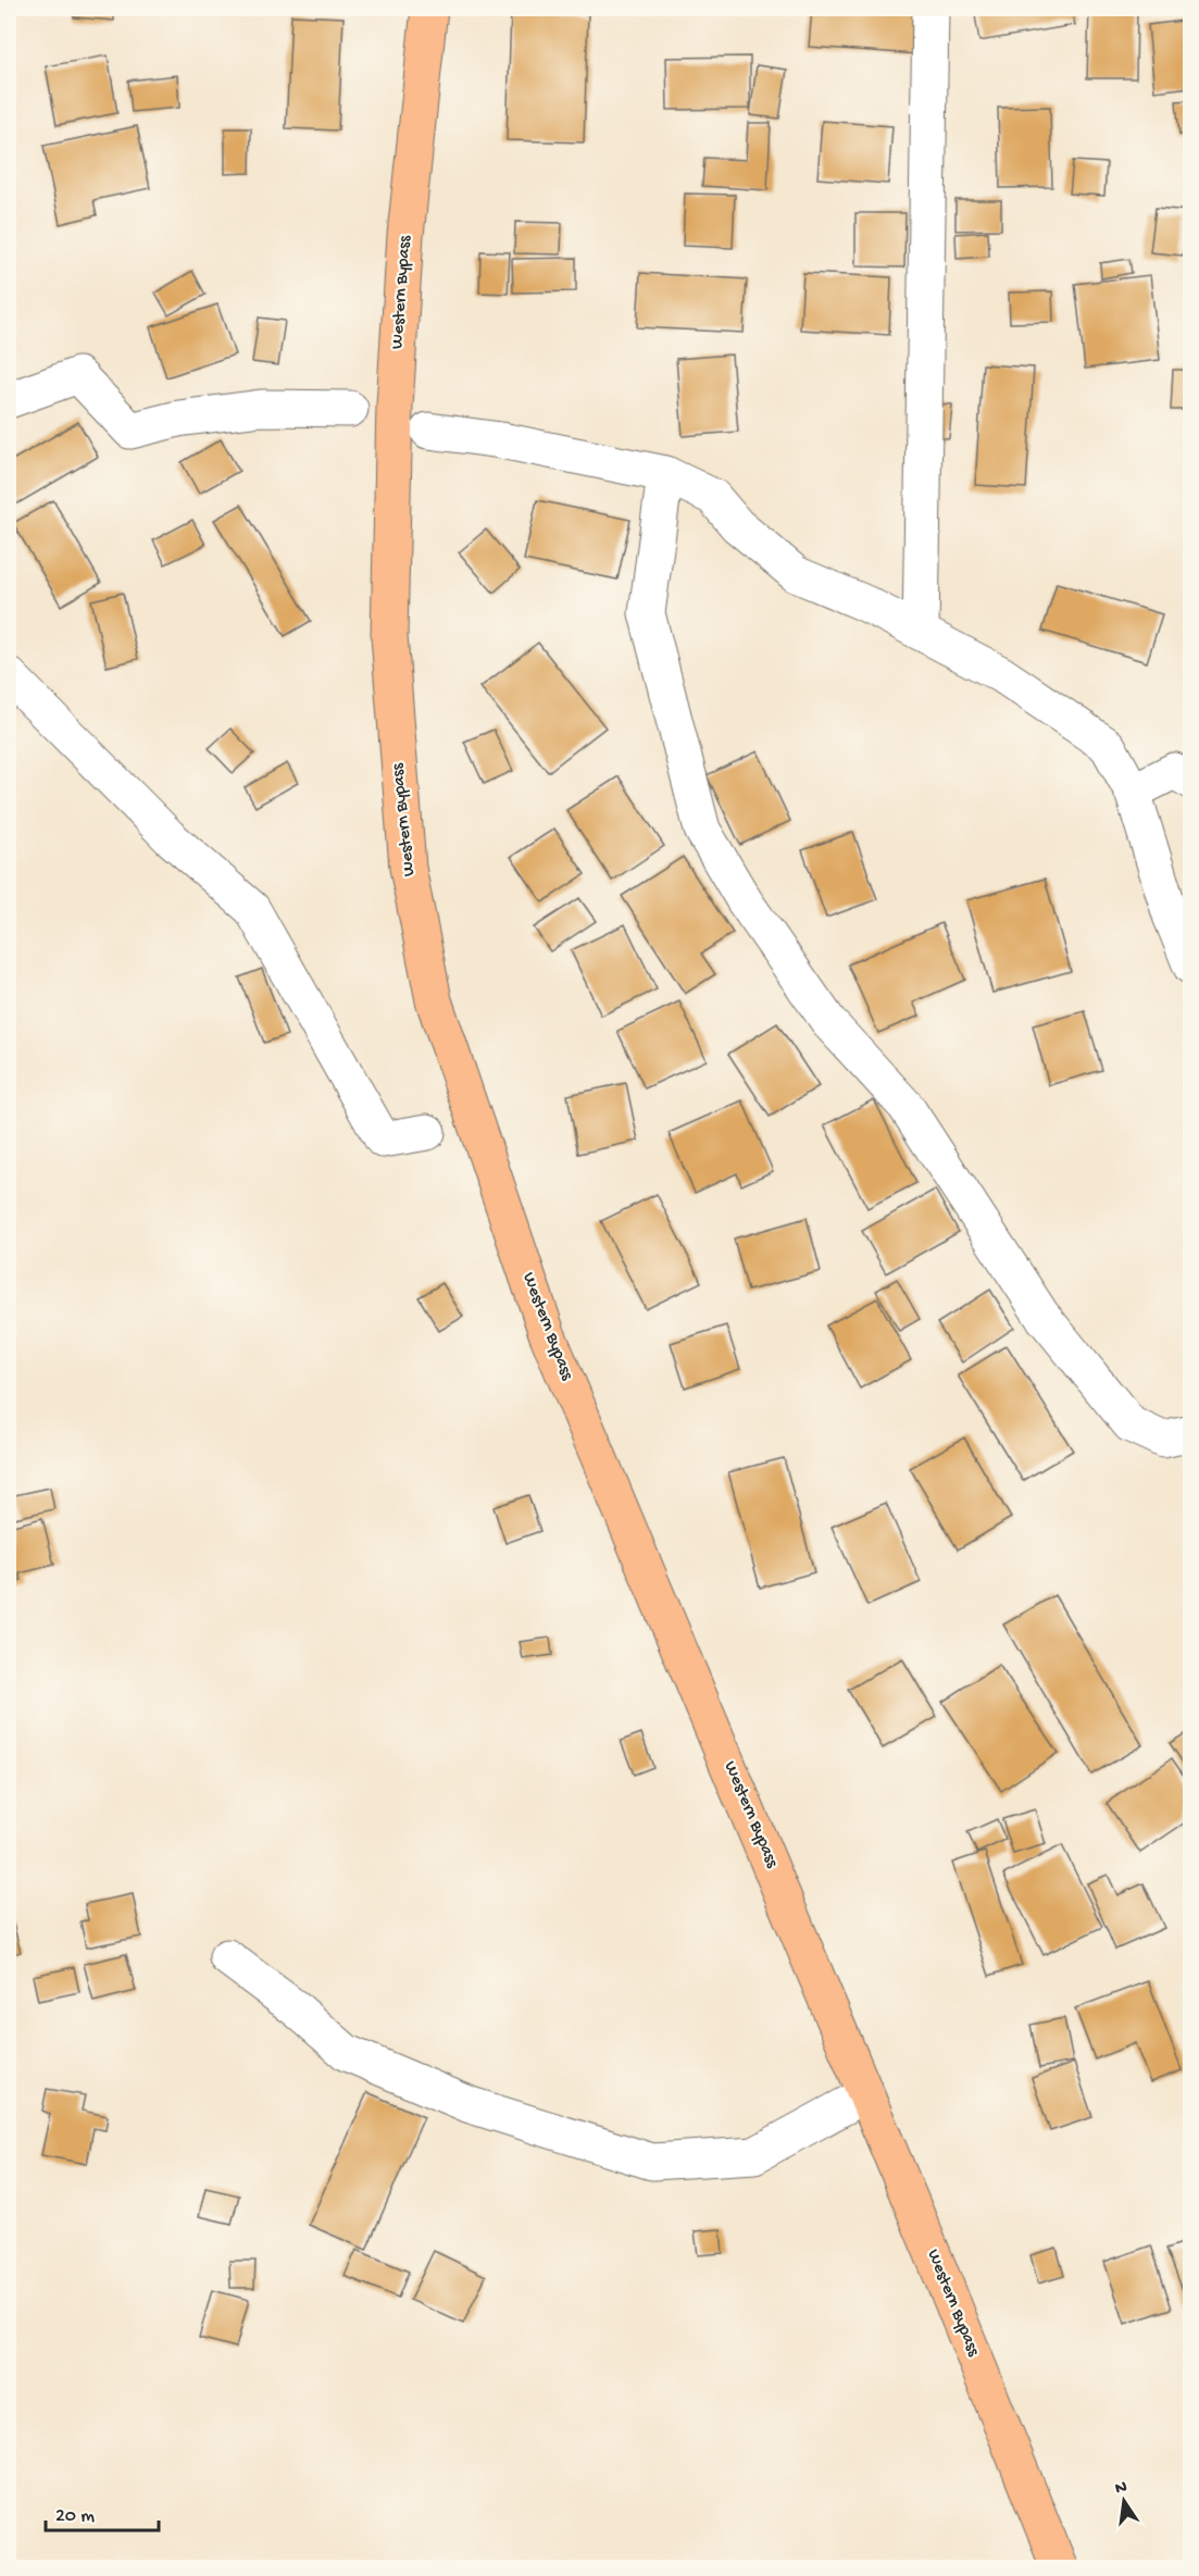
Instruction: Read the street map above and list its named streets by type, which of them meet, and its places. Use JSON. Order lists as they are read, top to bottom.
{
  "streets": {
    "main road": ["Western Bypass"]
  },
  "scale_bar": "20 m",
  "north": "top"
}
